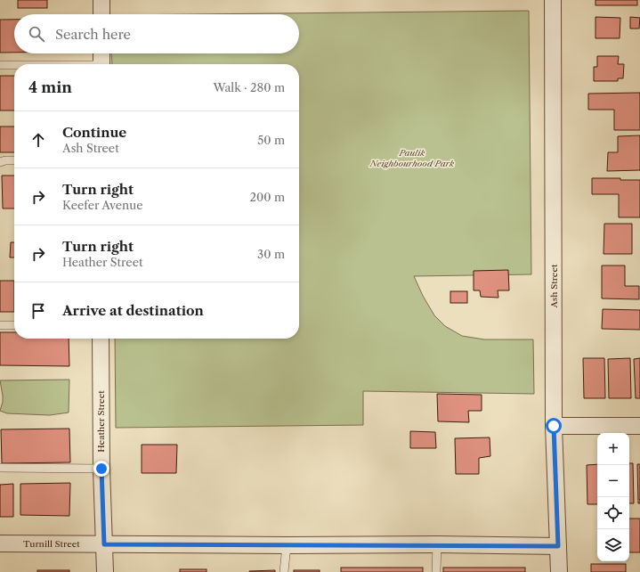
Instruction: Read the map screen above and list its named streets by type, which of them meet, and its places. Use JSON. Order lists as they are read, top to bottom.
{
  "streets": {
    "street": ["Ash Street", "Heather Street", "Turnill Street"]
  },
  "crossings": [
    ["Ash Street", "Turnill Street"],
    ["Heather Street", "Turnill Street"]
  ],
  "parks": ["Paulik Neighbourhood Park"],
  "page": {
    "search": "Search here",
    "heading": ["4 min", "Walk · 280 m"],
    "list": [
      ["Continue", "Ash Street", "50 m"],
      ["Turn right", "Keefer Avenue", "200 m"],
      ["Turn right", "Heather Street", "30 m"],
      "Arrive at destination"
    ],
    "map_buttons": ["+", "−"]
  }
}
